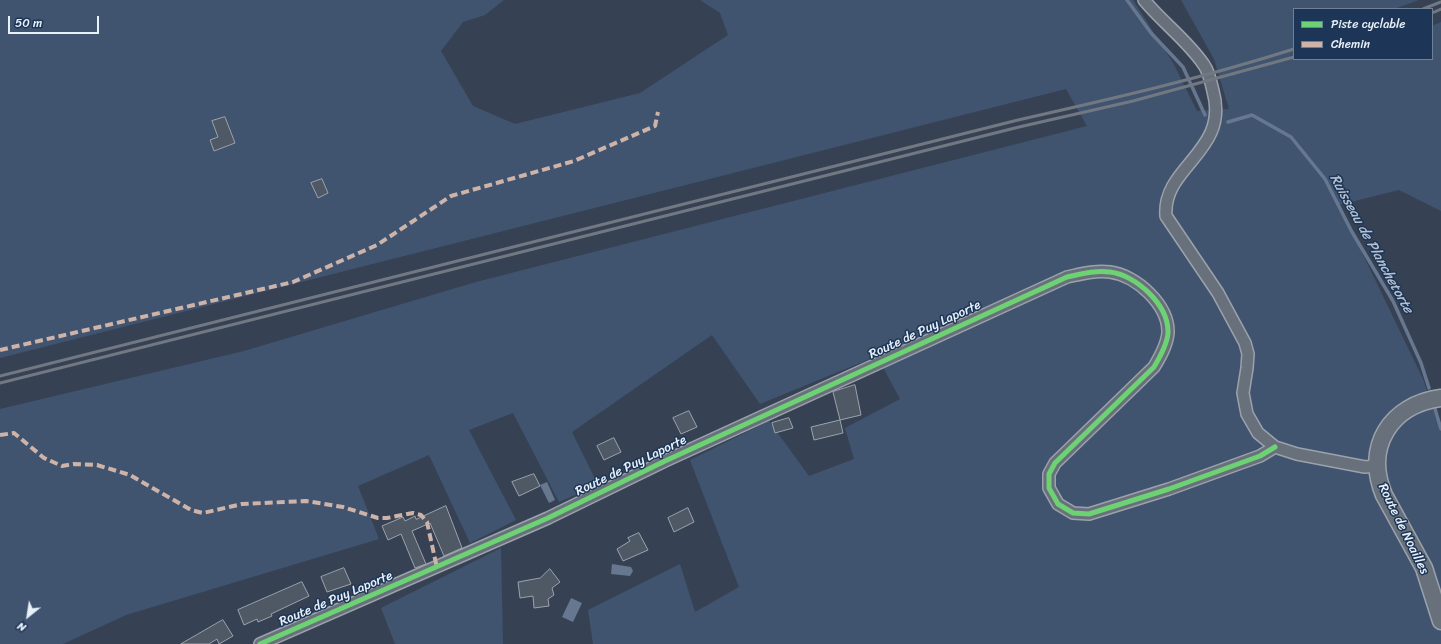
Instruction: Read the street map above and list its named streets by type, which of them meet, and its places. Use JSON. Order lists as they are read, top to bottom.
{
  "streets": {
    "main road": ["Route de Noailles"],
    "street": ["Route de Puy Laporte"]
  },
  "water": ["Ruisseau de Planchetorte"],
  "legend": ["Piste cyclable", "Chemin"],
  "scale_bar": "50 m",
  "north": "bottom left"
}
